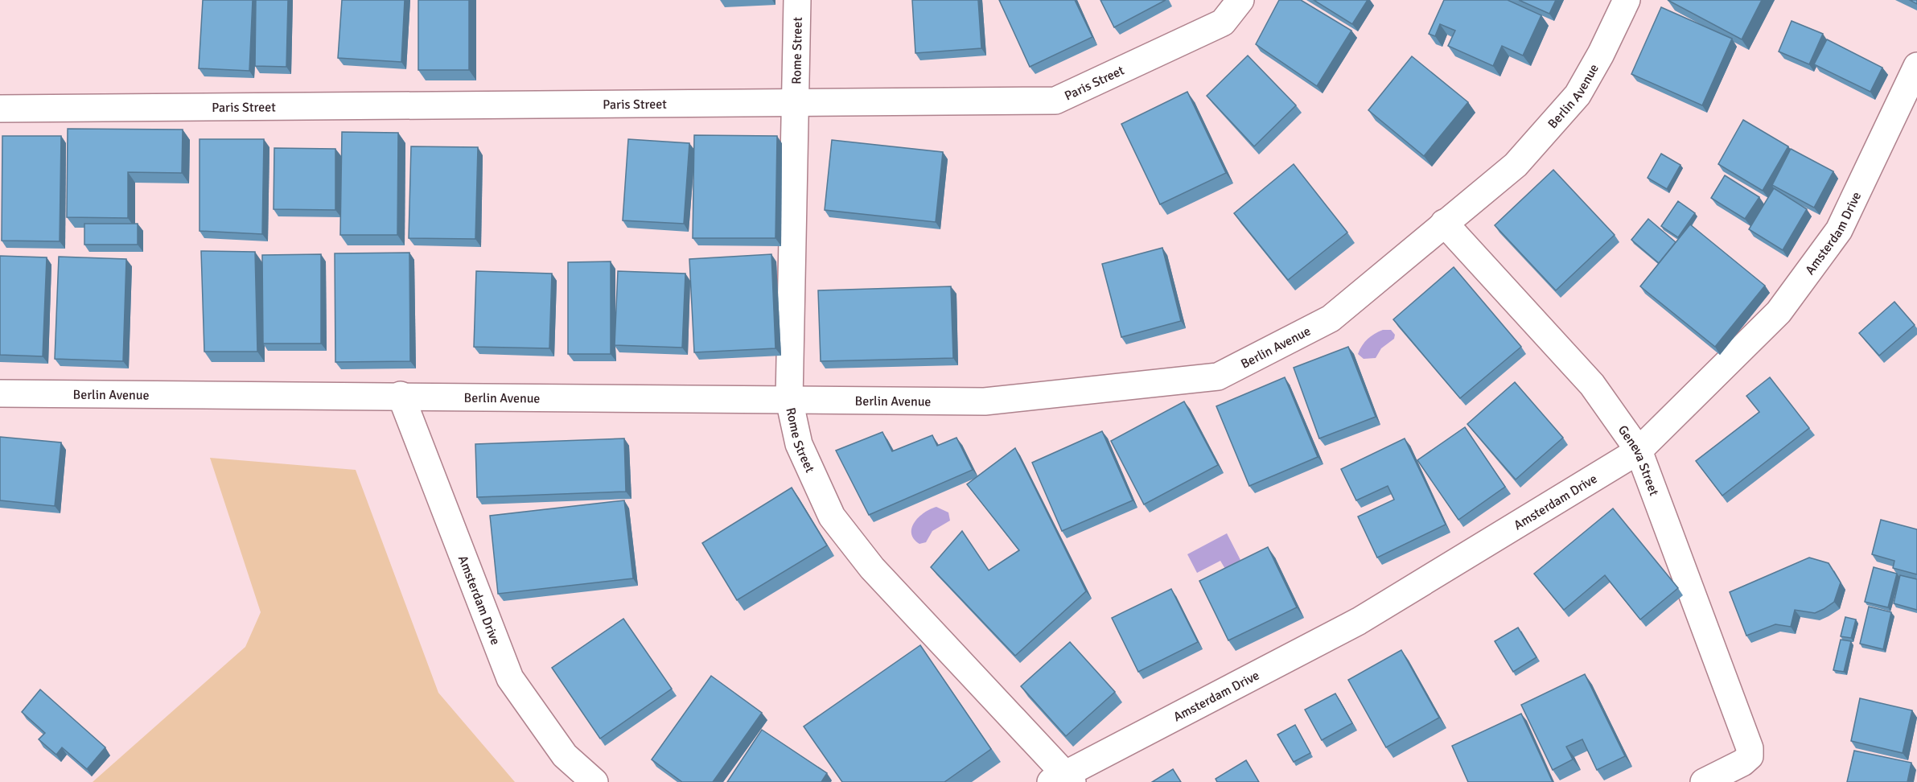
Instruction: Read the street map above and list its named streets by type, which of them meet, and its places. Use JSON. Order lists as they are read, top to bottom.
{
  "streets": {
    "street": [
      "Rome Street",
      "Paris Street",
      "Berlin Avenue",
      "Amsterdam Drive",
      "Geneva Street"
    ]
  },
  "crossings": [
    ["Rome Street", "Paris Street"],
    ["Rome Street", "Berlin Avenue"],
    ["Rome Street", "Amsterdam Drive"],
    ["Berlin Avenue", "Amsterdam Drive"],
    ["Berlin Avenue", "Geneva Street"],
    ["Amsterdam Drive", "Geneva Street"]
  ]
}
